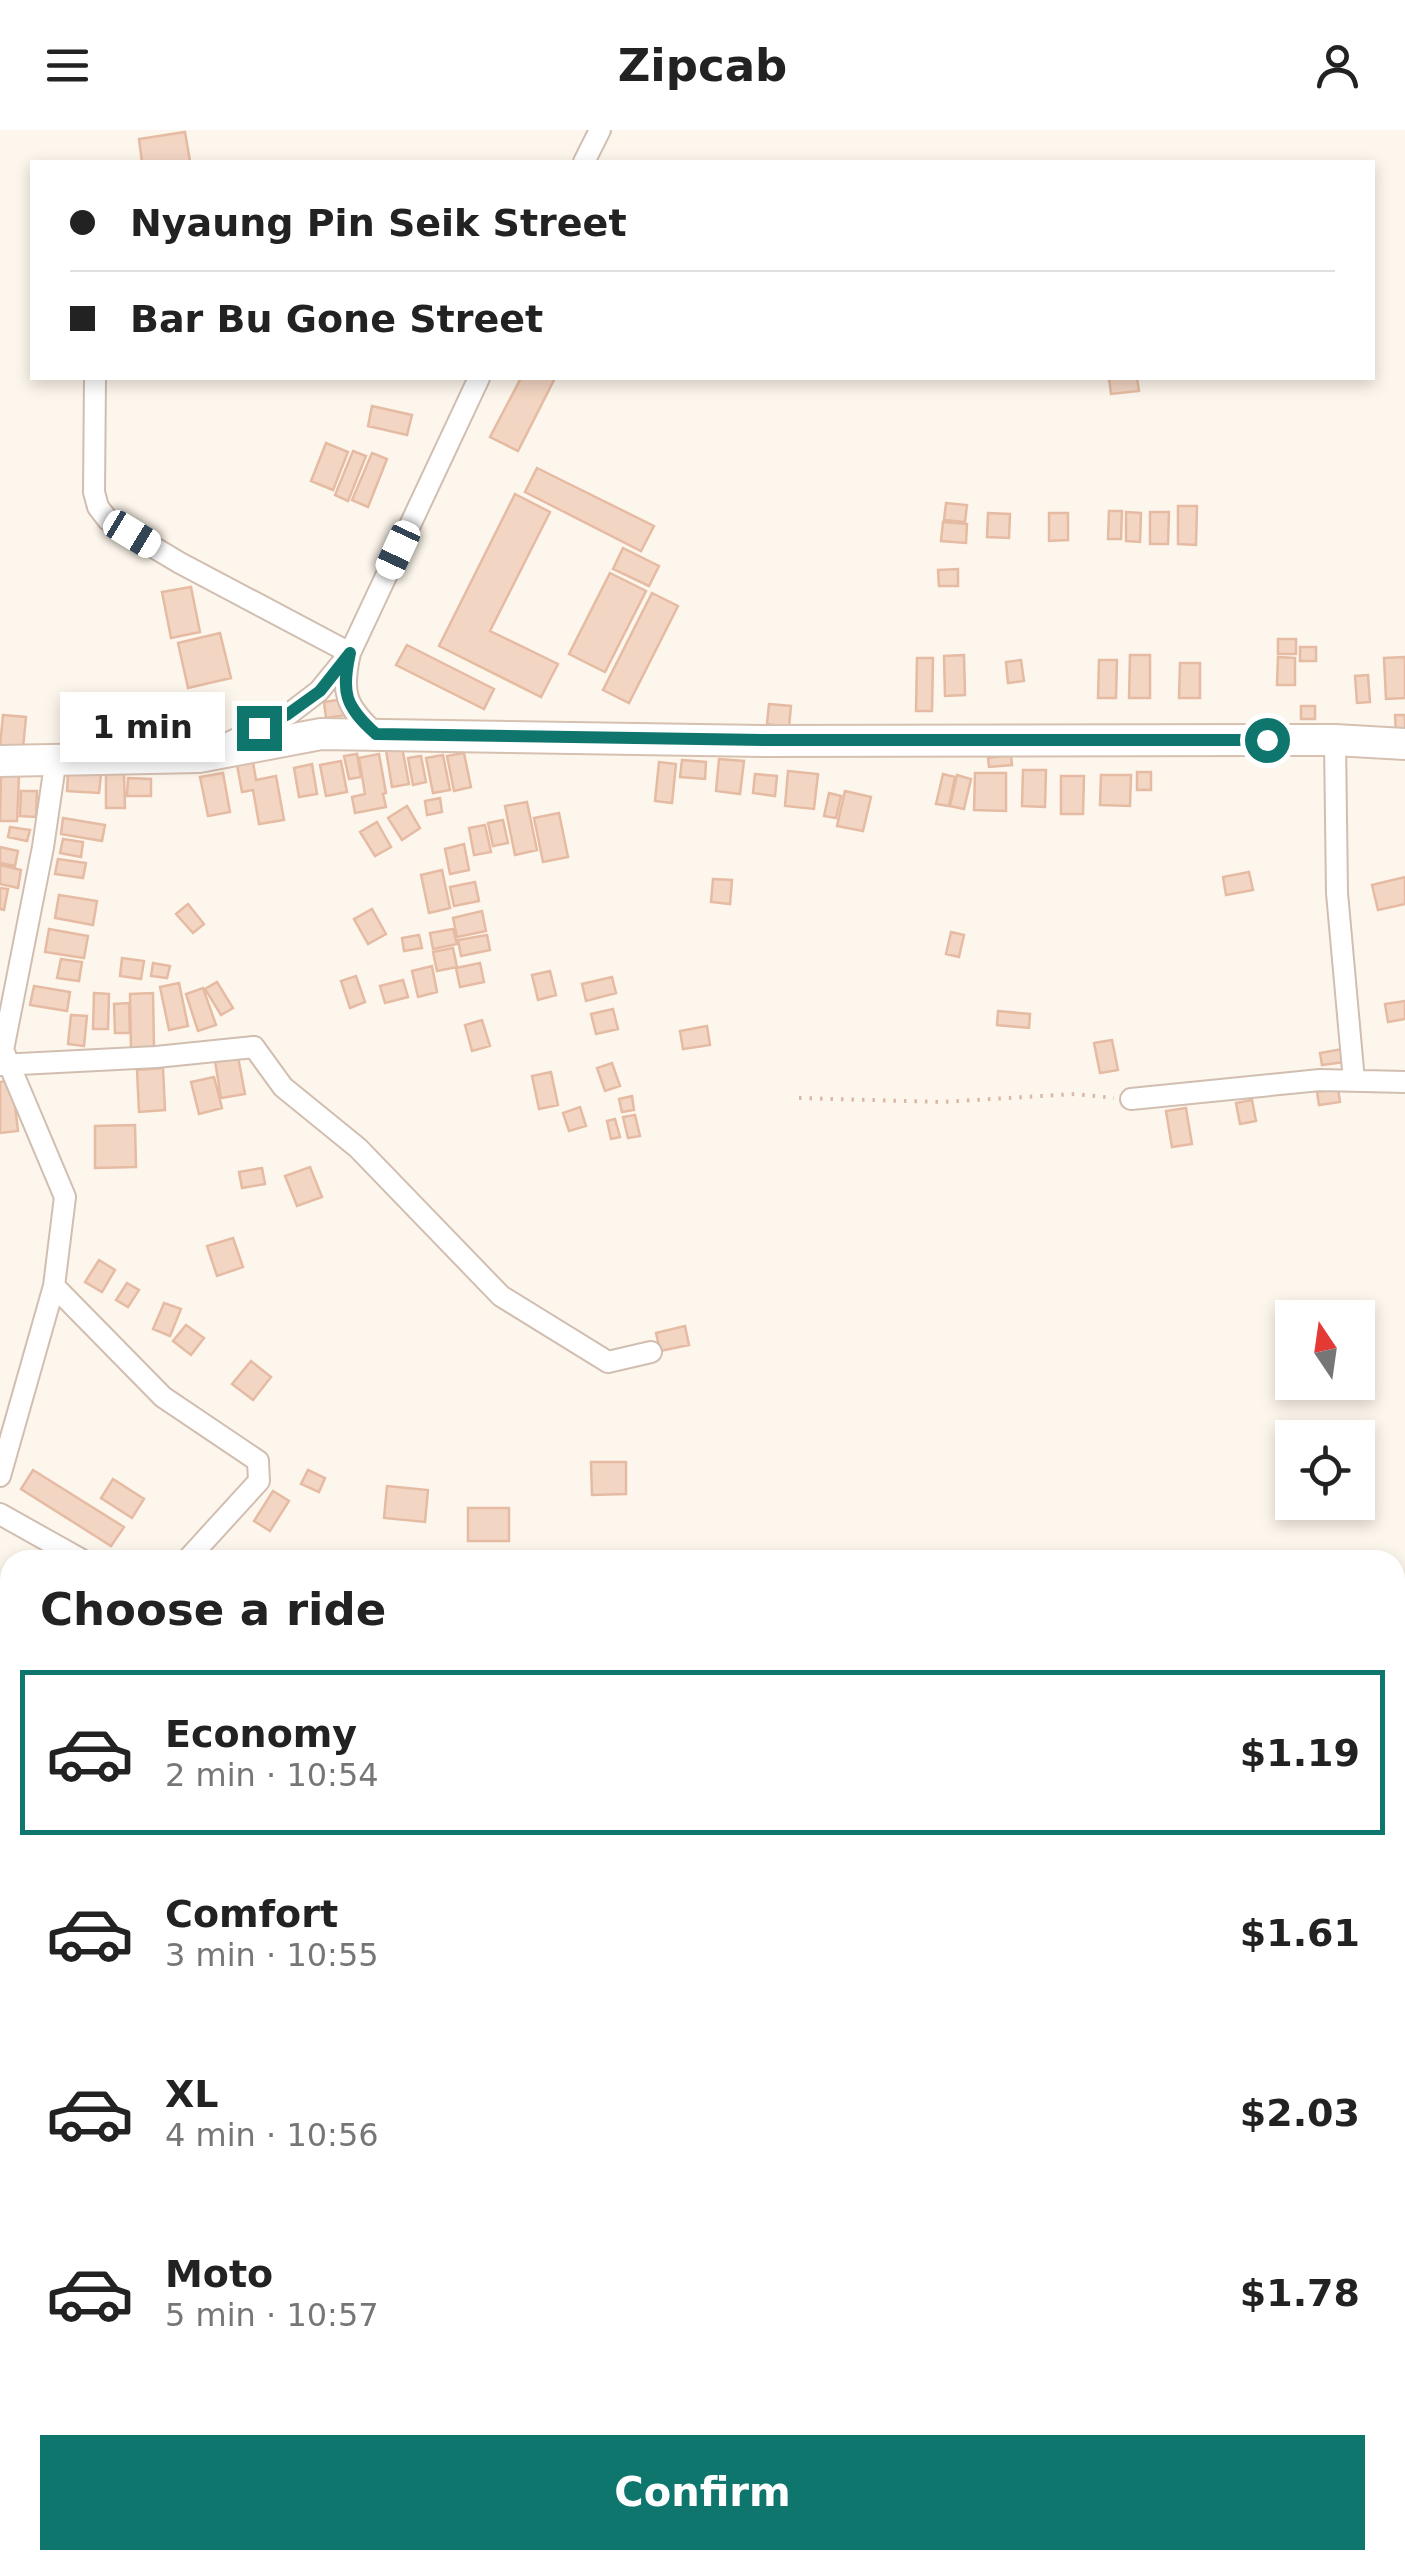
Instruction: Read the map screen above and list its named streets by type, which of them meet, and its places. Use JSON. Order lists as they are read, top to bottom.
{
  "north": "top",
  "page": {
    "header": "Zipcab",
    "banner": ["Nyaung Pin Seik Street", "Bar Bu Gone Street"],
    "bubble": "1 min",
    "heading": "Choose a ride",
    "list": [
      {
        "name": "Economy",
        "note": "2 min · 10:54",
        "value": "$1.19"
      },
      {
        "name": "Comfort",
        "note": "3 min · 10:55",
        "value": "$1.61"
      },
      {
        "name": "XL",
        "note": "4 min · 10:56",
        "value": "$2.03"
      },
      {
        "name": "Moto",
        "note": "5 min · 10:57",
        "value": "$1.78"
      }
    ],
    "buttons": "Confirm"
  }
}
